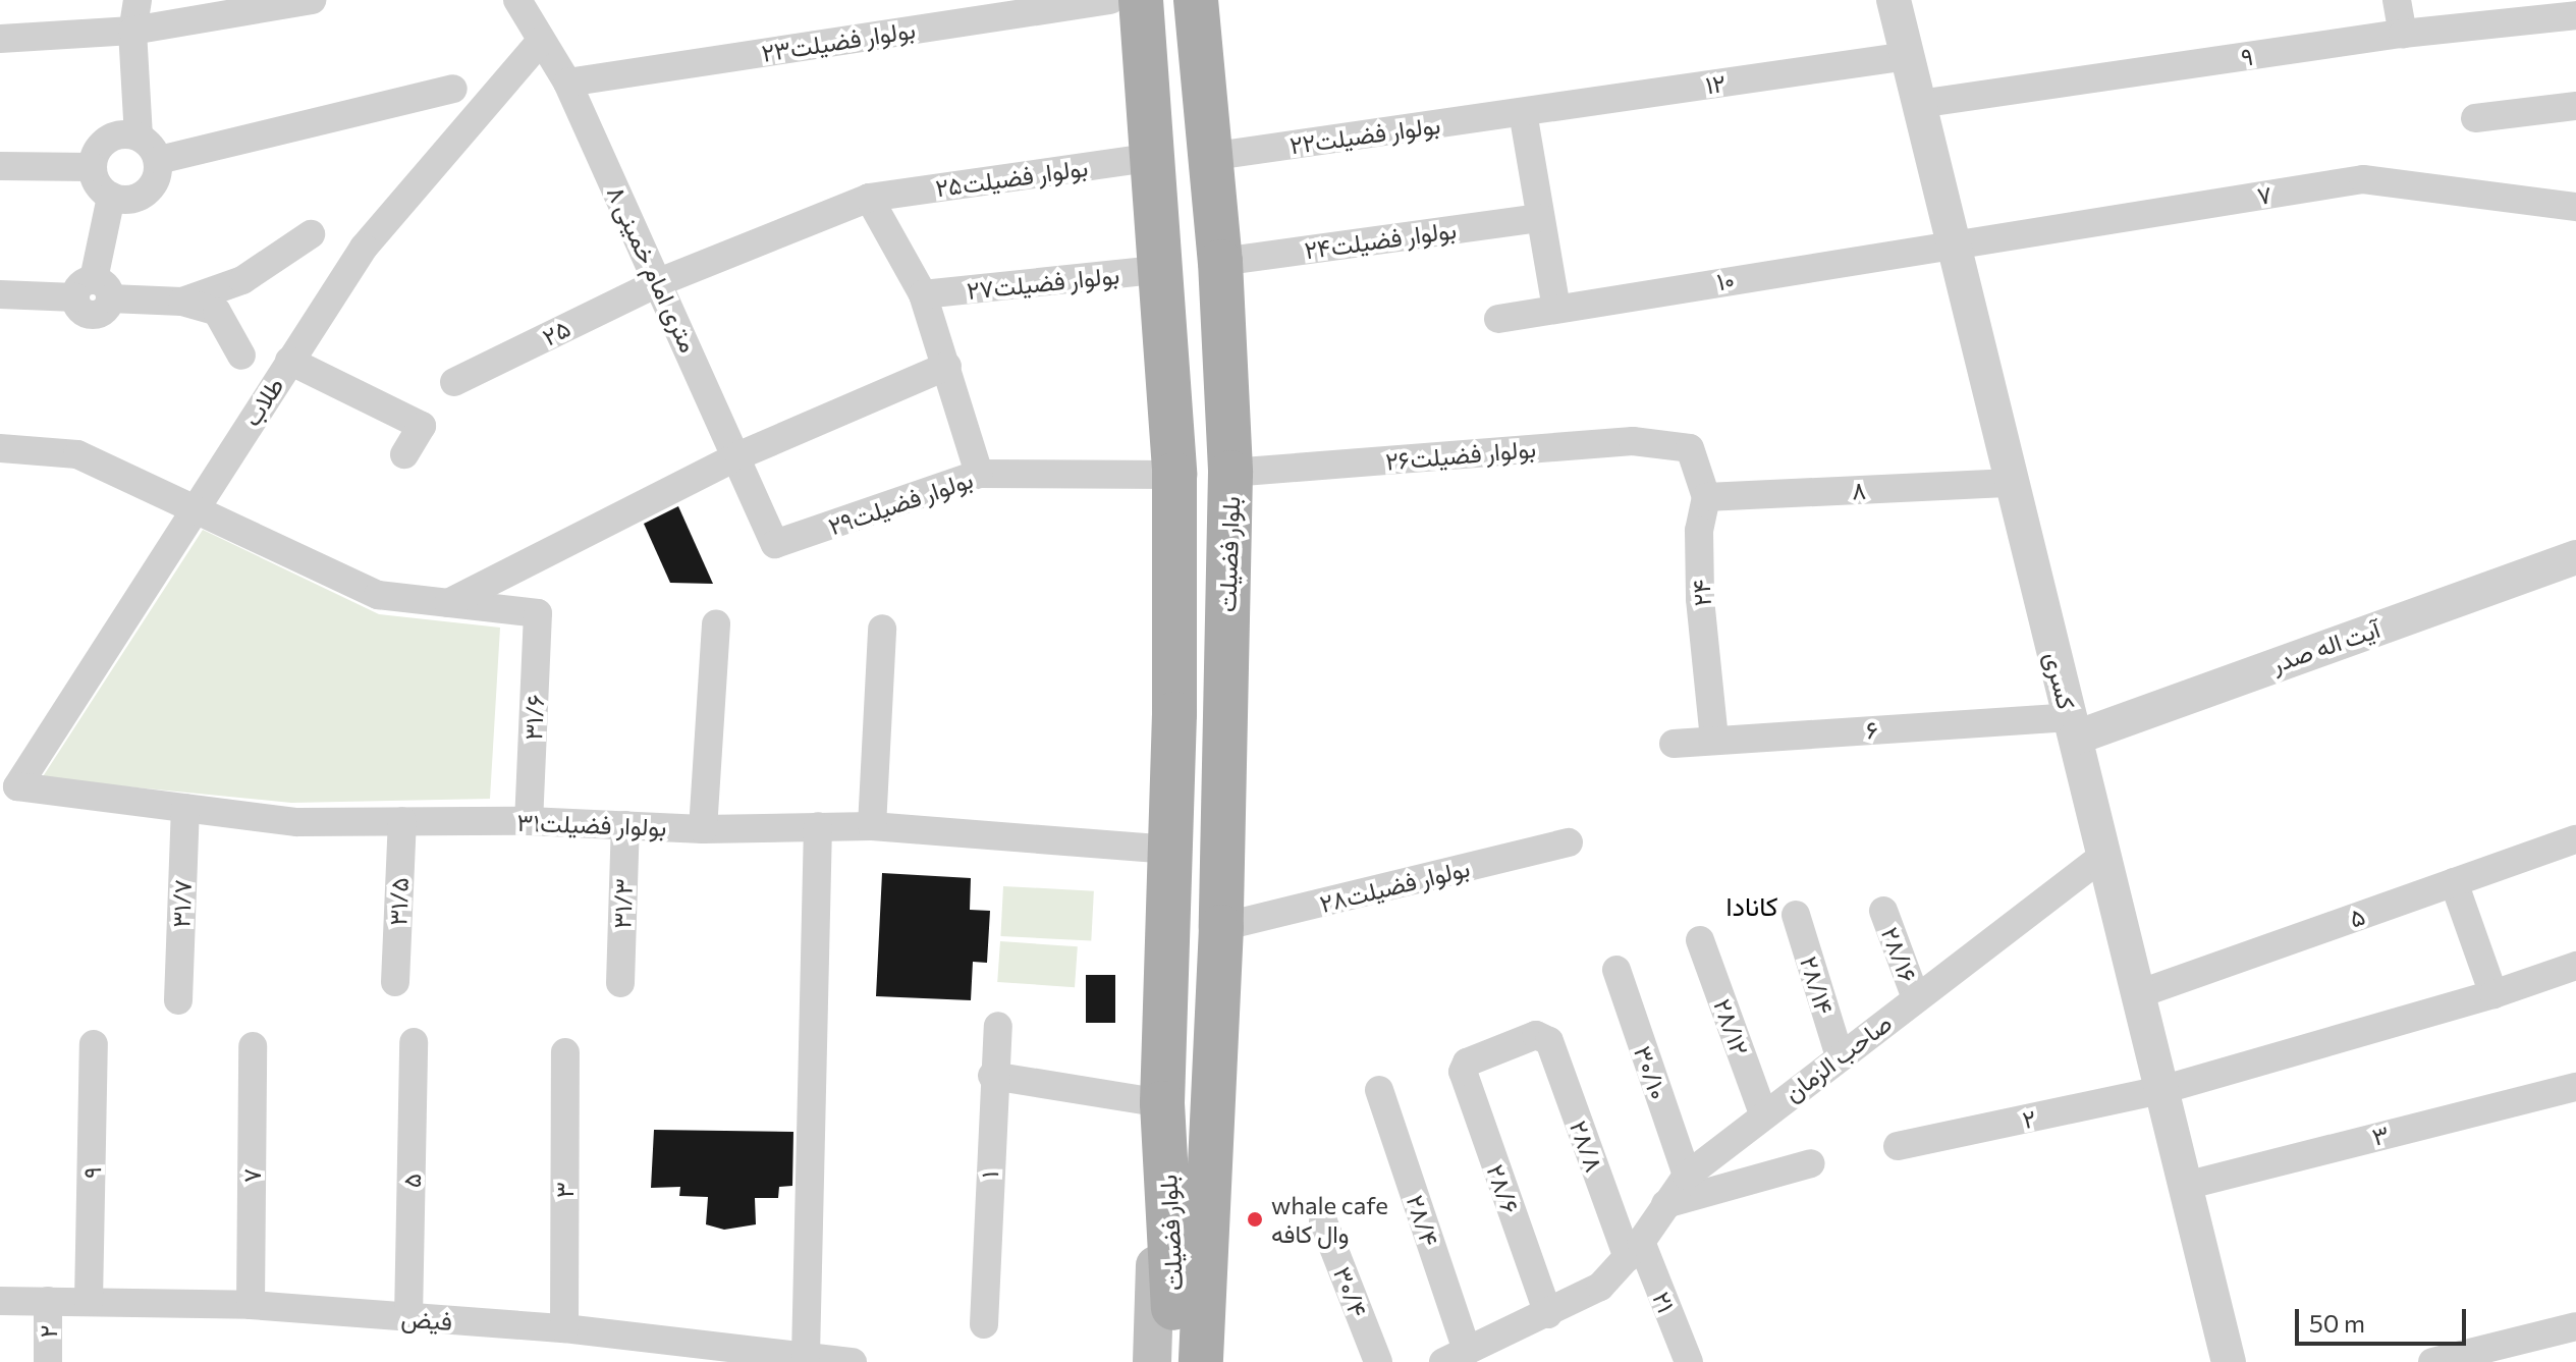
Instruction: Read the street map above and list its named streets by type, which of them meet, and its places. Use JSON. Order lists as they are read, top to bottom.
{
  "streets": {
    "main road": ["بلوار فضیلت"],
    "street": [
      "بولوار فضیلت۲۳",
      "۹",
      "۱۲",
      "بولوار فضیلت۲۲",
      "بولوار فضیلت۲۵",
      "۷",
      "بولوار فضیلت۲۴",
      "۸ متری امام خمینی",
      "۱۰",
      "بولوار فضیلت۲۷",
      "۲۵",
      "طلاب",
      "بولوار فضیلت۲۶",
      "۸",
      "بولوار فضیلت۲۹",
      "۲۴",
      "آیت اله صدر",
      "کسری",
      "۳۱/۶",
      "۶",
      "بولوار فضیلت۳۱",
      "بولوار فضیلت۲۸",
      "۳۱/۵",
      "۳۱/۷",
      "۳۱/۳",
      "۵",
      "۲۸/۱۶",
      "۲۸/۱۴",
      "۲۸/۱۲",
      "صاحب الزمان",
      "۳۰/۱۰",
      "۲",
      "۳",
      "۲۸/۸",
      "۱",
      "۲۸/۶",
      "۲۸/۴",
      "۳۰/۴",
      "۲۱",
      "فیض"
    ]
  },
  "crossings": [
    ["بولوار فضیلت۲۳", "۸ متری امام خمینی"],
    ["۹", "کسری"],
    ["۹", "فیض"],
    ["۱۲", "بولوار فضیلت۲۲"],
    ["۱۲", "کسری"],
    ["بولوار فضیلت۲۲", "بلوار فضیلت"],
    ["بولوار فضیلت۲۵", "۸ متری امام خمینی"],
    ["بولوار فضیلت۲۵", "۲۵"],
    ["بولوار فضیلت۲۵", "بلوار فضیلت"],
    ["۷", "۱۰"],
    ["۷", "کسری"],
    ["۷", "فیض"],
    ["بولوار فضیلت۲۴", "بلوار فضیلت"],
    ["۸ متری امام خمینی", "۲۵"],
    ["۸ متری امام خمینی", "طلاب"],
    ["۸ متری امام خمینی", "بولوار فضیلت۲۹"],
    ["۱۰", "کسری"],
    ["بولوار فضیلت۲۷", "بلوار فضیلت"],
    ["طلاب", "بولوار فضیلت۳۱"],
    ["بولوار فضیلت۲۶", "بلوار فضیلت"],
    ["بولوار فضیلت۲۶", "۲۴"],
    ["۸", "۲۴"],
    ["۸", "کسری"],
    ["بولوار فضیلت۲۹", "بلوار فضیلت"],
    ["بلوار فضیلت", "بولوار فضیلت۳۱"],
    ["بلوار فضیلت", "بولوار فضیلت۲۸"],
    ["۲۴", "۶"],
    ["آیت اله صدر", "کسری"],
    ["آیت اله صدر", "۶"],
    ["کسری", "۶"],
    ["کسری", "۵"],
    ["کسری", "صاحب الزمان"],
    ["کسری", "۲"],
    ["کسری", "۳"],
    ["۳۱/۶", "بولوار فضیلت۳۱"],
    ["بولوار فضیلت۳۱", "۳۱/۵"],
    ["بولوار فضیلت۳۱", "۳۱/۷"],
    ["بولوار فضیلت۳۱", "۳۱/۳"],
    ["۵", "فیض"],
    ["۲۸/۱۶", "صاحب الزمان"],
    ["۲۸/۱۴", "صاحب الزمان"],
    ["۲۸/۱۲", "صاحب الزمان"],
    ["صاحب الزمان", "۳۰/۱۰"],
    ["صاحب الزمان", "۲۸/۸"],
    ["صاحب الزمان", "۲۸/۶"],
    ["صاحب الزمان", "۲۸/۴"],
    ["صاحب الزمان", "۲۱"],
    ["۲", "فیض"],
    ["۳", "فیض"],
    ["۲۸/۸", "۲۸/۶"],
    ["۲۸/۸", "۲۱"]
  ],
  "districts": ["کانادا"],
  "places": ["whale cafe وال کافه"],
  "scale_bar": "50 m"
}
